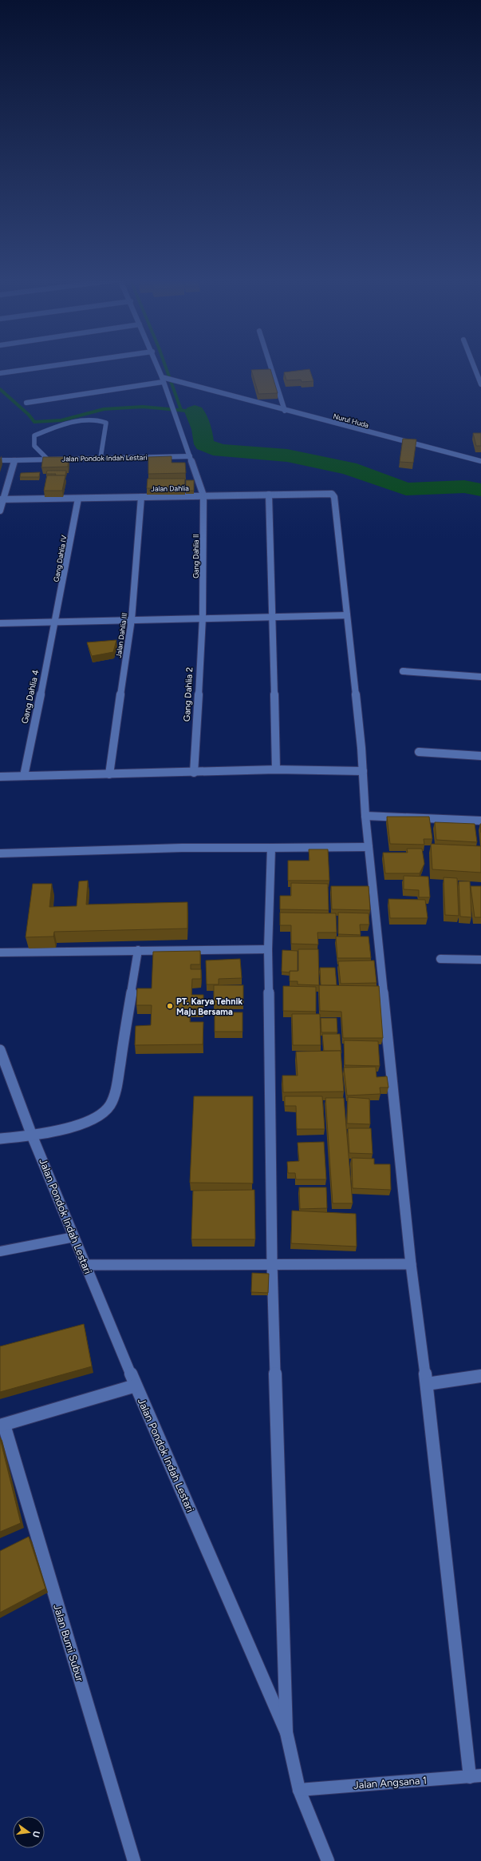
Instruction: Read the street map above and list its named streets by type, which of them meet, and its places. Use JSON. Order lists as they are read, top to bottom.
{
  "streets": {
    "street": [
      "Nurul Huda",
      "Jalan Pondok Indah Lestari",
      "Jalan Dahlia",
      "Gang Dahlia II",
      "Gang Dahlia IV",
      "Jalan Dahlia III",
      "Gang Dahlia 2",
      "Gang Dahlia 4",
      "Jalan Bumi Subur",
      "Jalan Angsana 1"
    ]
  },
  "crossings": [
    ["Nurul Huda", "Gang Dahlia II"],
    ["Jalan Pondok Indah Lestari", "Gang Dahlia II"],
    ["Jalan Pondok Indah Lestari", "Jalan Angsana 1"],
    ["Jalan Dahlia", "Gang Dahlia II"],
    ["Jalan Dahlia", "Gang Dahlia IV"],
    ["Jalan Dahlia", "Jalan Dahlia III"],
    ["Gang Dahlia II", "Gang Dahlia 2"],
    ["Gang Dahlia IV", "Gang Dahlia 4"]
  ],
  "places": ["PT. Karya Tehnik Maju Bersama"],
  "north": "right"
}
